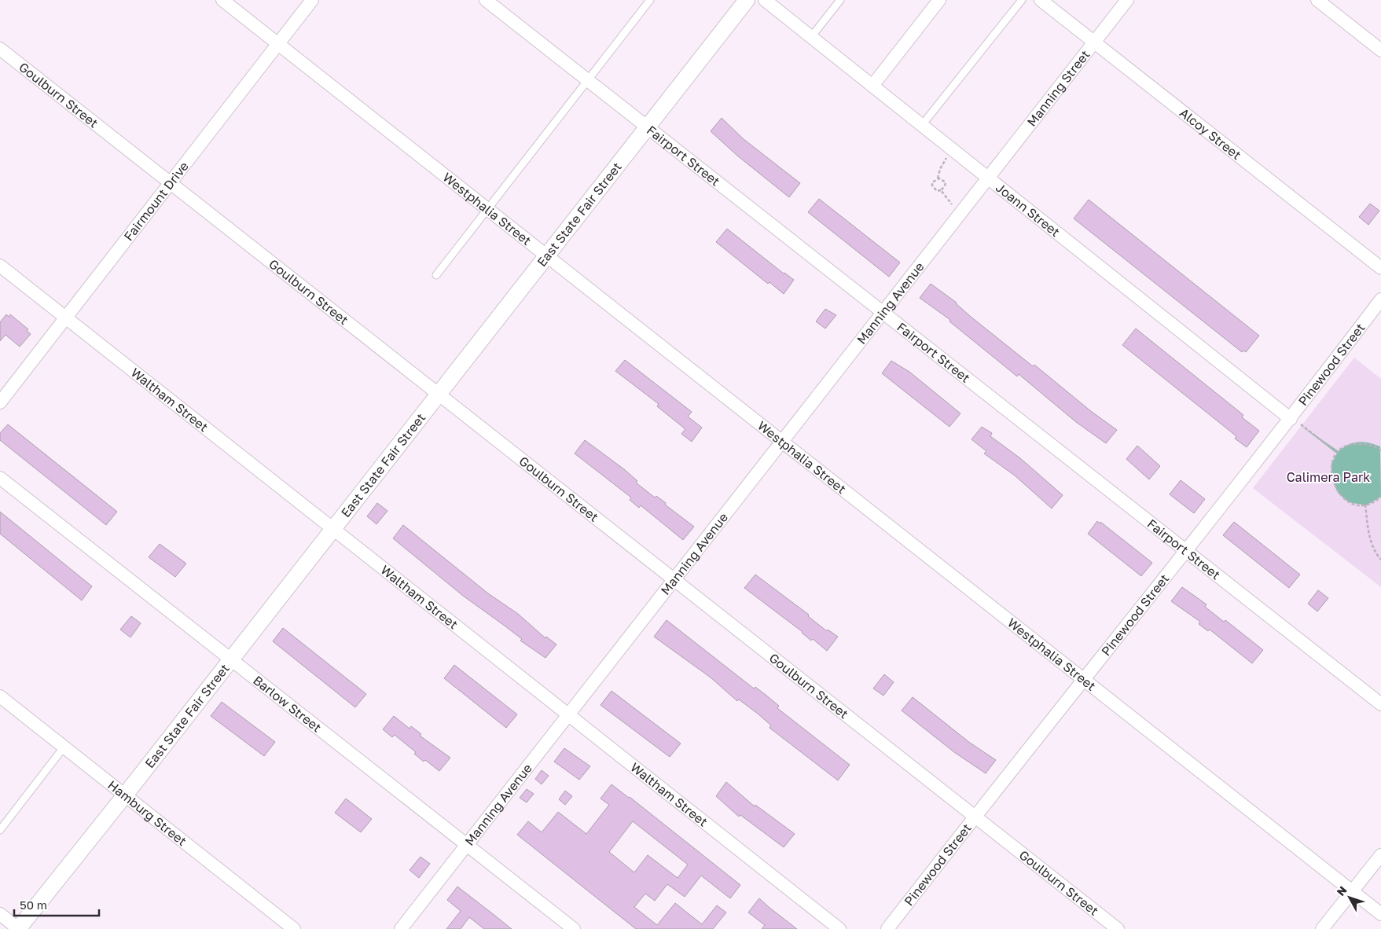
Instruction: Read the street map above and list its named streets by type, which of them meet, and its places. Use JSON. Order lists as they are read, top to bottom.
{
  "streets": {
    "street": [
      "Manning Street",
      "Goulburn Street",
      "Alcoy Street",
      "Fairport Street",
      "Fairmount Drive",
      "Westphalia Street",
      "Joann Street",
      "East State Fair Street",
      "Manning Avenue",
      "Pinewood Street",
      "Waltham Street",
      "Barlow Street",
      "Hamburg Street"
    ]
  },
  "crossings": [
    ["Manning Street", "Alcoy Street"],
    ["Manning Street", "Joann Street"],
    ["Manning Street", "Manning Avenue"],
    ["Goulburn Street", "Fairmount Drive"],
    ["Goulburn Street", "East State Fair Street"],
    ["Goulburn Street", "Manning Avenue"],
    ["Goulburn Street", "Pinewood Street"],
    ["Fairport Street", "East State Fair Street"],
    ["Fairport Street", "Manning Avenue"],
    ["Fairport Street", "Pinewood Street"],
    ["Fairmount Drive", "Westphalia Street"],
    ["Fairmount Drive", "Waltham Street"],
    ["Westphalia Street", "East State Fair Street"],
    ["Westphalia Street", "Manning Avenue"],
    ["Westphalia Street", "Pinewood Street"],
    ["Joann Street", "Manning Avenue"],
    ["Joann Street", "Pinewood Street"],
    ["East State Fair Street", "Waltham Street"],
    ["East State Fair Street", "Barlow Street"],
    ["East State Fair Street", "Hamburg Street"],
    ["Manning Avenue", "Waltham Street"],
    ["Manning Avenue", "Barlow Street"]
  ],
  "parks": ["Calimera Park"],
  "scale_bar": "50 m",
  "north": "top left"
}
